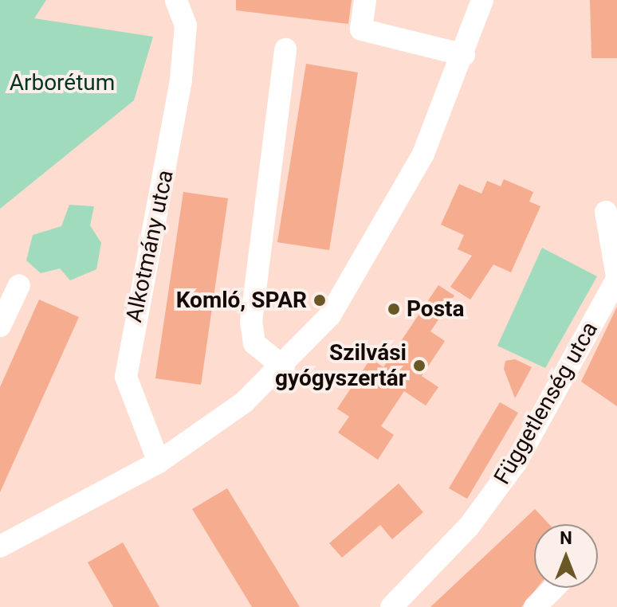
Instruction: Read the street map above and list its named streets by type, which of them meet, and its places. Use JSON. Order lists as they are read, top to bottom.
{
  "streets": {
    "street": ["Alkotmány utca", "Függetlenség utca"]
  },
  "parks": ["Arborétum"],
  "places": ["Komló, SPAR", "Posta", "Szilvási gyógyszertár"],
  "north": "top"
}
